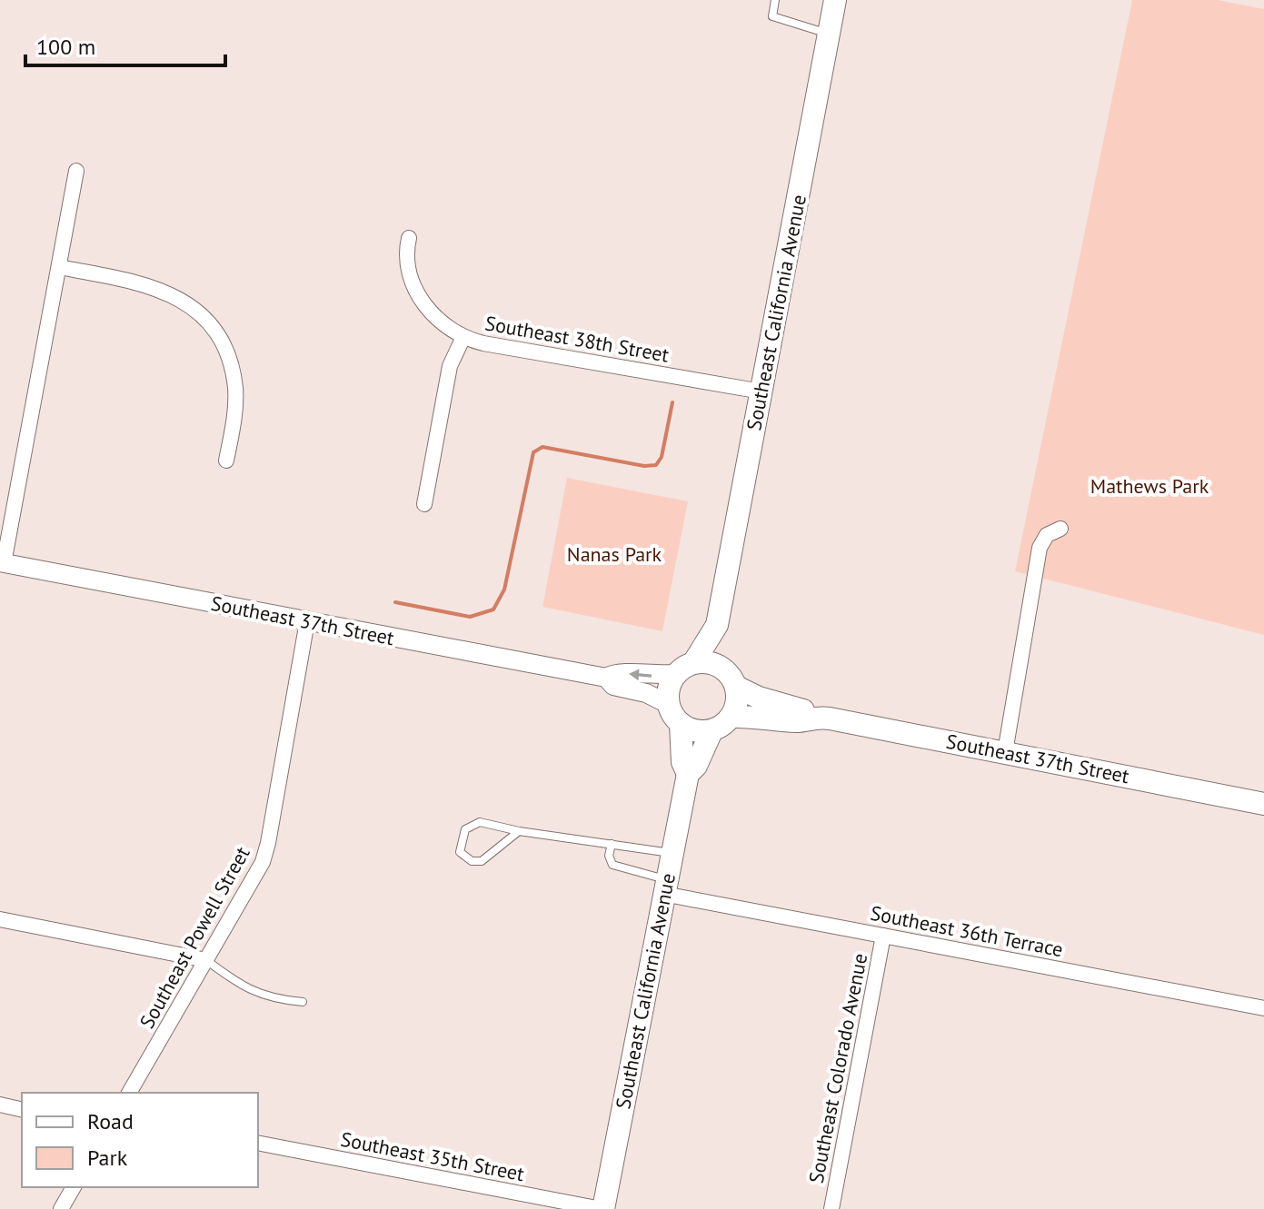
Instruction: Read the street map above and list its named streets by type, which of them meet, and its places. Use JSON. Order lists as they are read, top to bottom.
{
  "streets": {
    "main road": ["Southeast California Avenue", "Southeast 37th Street"],
    "street": [
      "Southeast 38th Street",
      "Southeast 36th Terrace",
      "Southeast Powell Street",
      "Southeast Colorado Avenue",
      "Southeast 35th Street"
    ]
  },
  "crossings": [
    ["Southeast California Avenue", "Southeast 38th Street"],
    ["Southeast California Avenue", "Southeast 37th Street"],
    ["Southeast California Avenue", "Southeast 36th Terrace"],
    ["Southeast California Avenue", "Southeast 35th Street"],
    ["Southeast 37th Street", "Southeast Powell Street"],
    ["Southeast 36th Terrace", "Southeast Colorado Avenue"]
  ],
  "parks": ["Mathews Park", "Nanas Park"],
  "legend": ["Road", "Park"],
  "scale_bar": "100 m"
}
